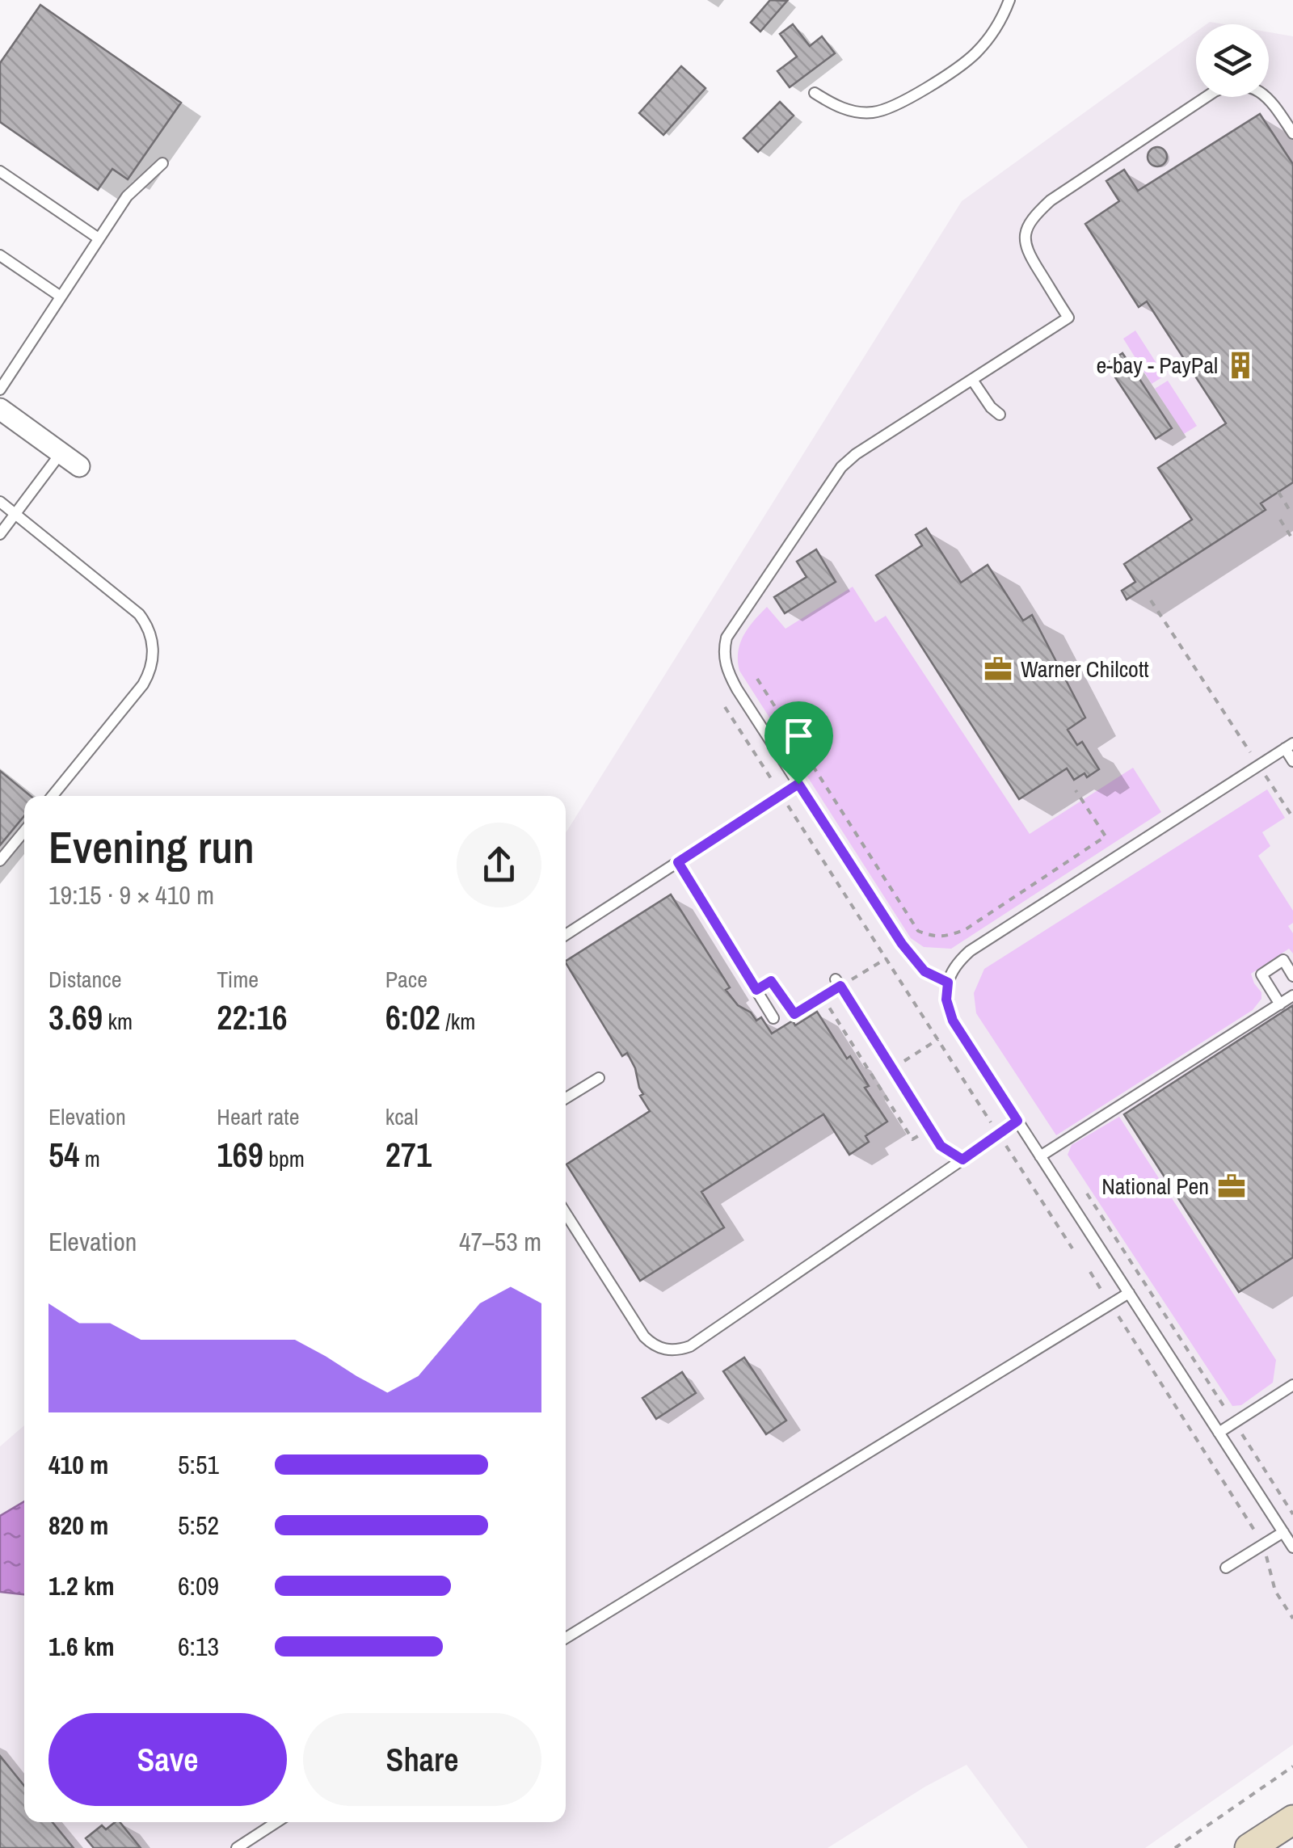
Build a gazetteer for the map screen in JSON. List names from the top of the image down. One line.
{"places":{"building":["e-bay - PayPal"],"office":["Warner Chilcott","National Pen"]},"page":{"heading":["Evening run","19:15 · 9 × 410 m"],"stats":[["Distance","3.69 km"],["Time","22:16"],["Pace","6:02 /km"],["Elevation","54 m"],["Heart rate","169 bpm"],["kcal","271"]],"chart":["Elevation","47–53 m"],"list":[{"name":"410 m","note":"5:51"},{"name":"820 m","note":"5:52"},{"name":"1.2 km","note":"6:09"},{"name":"1.6 km","note":"6:13"}],"buttons":["Save","Share"]}}
